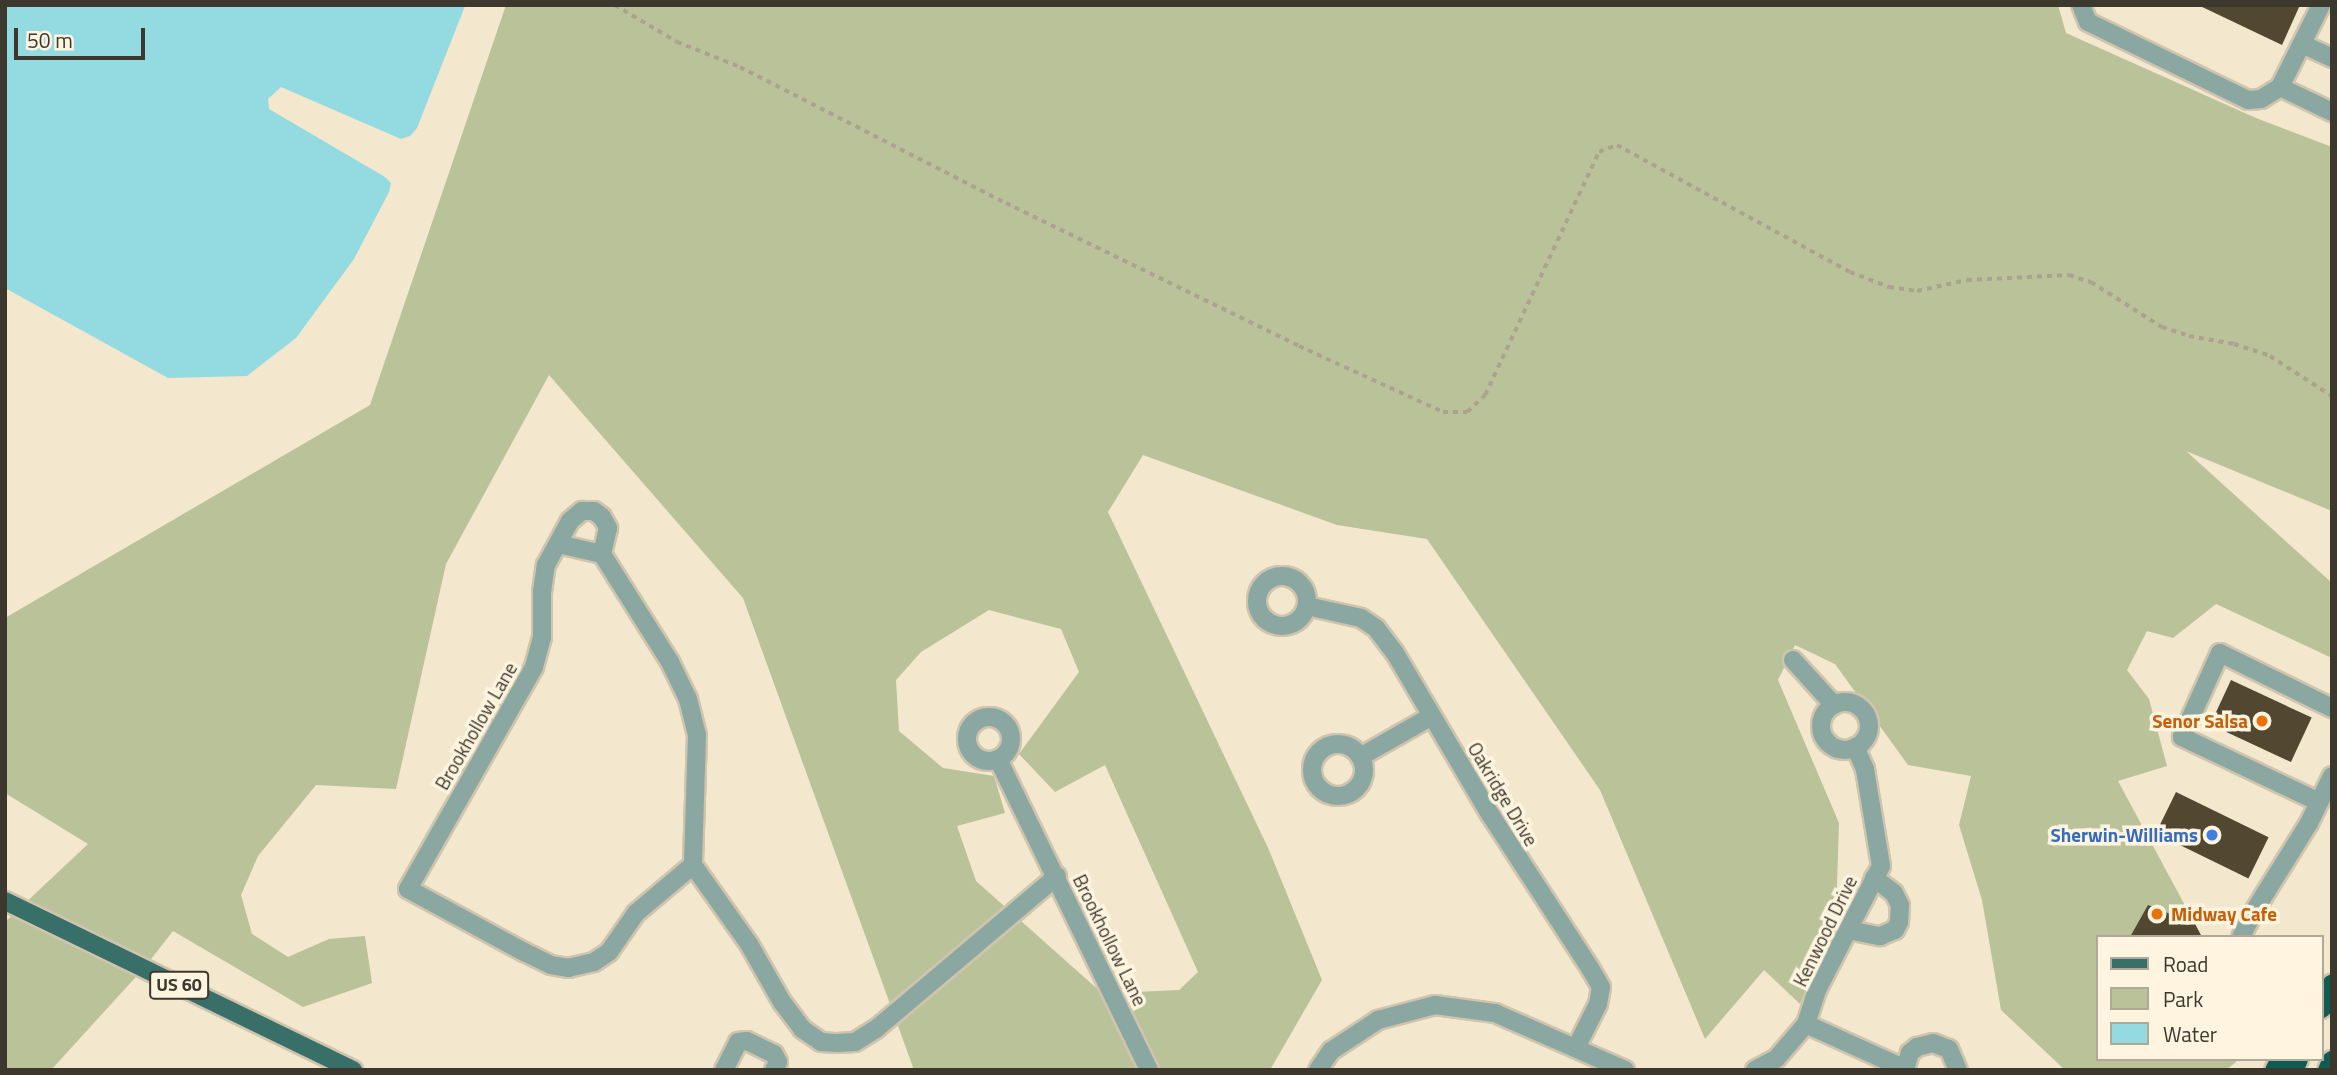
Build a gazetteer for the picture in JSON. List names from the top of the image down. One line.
{"streets":{"main road":["US 60"],"street":["Brookhollow Lane","Oakridge Drive","Kenwood Drive"]},"places":["Senor Salsa","Sherwin-Williams","Midway Cafe"],"legend":["Road","Park","Water"],"scale_bar":"50 m"}
